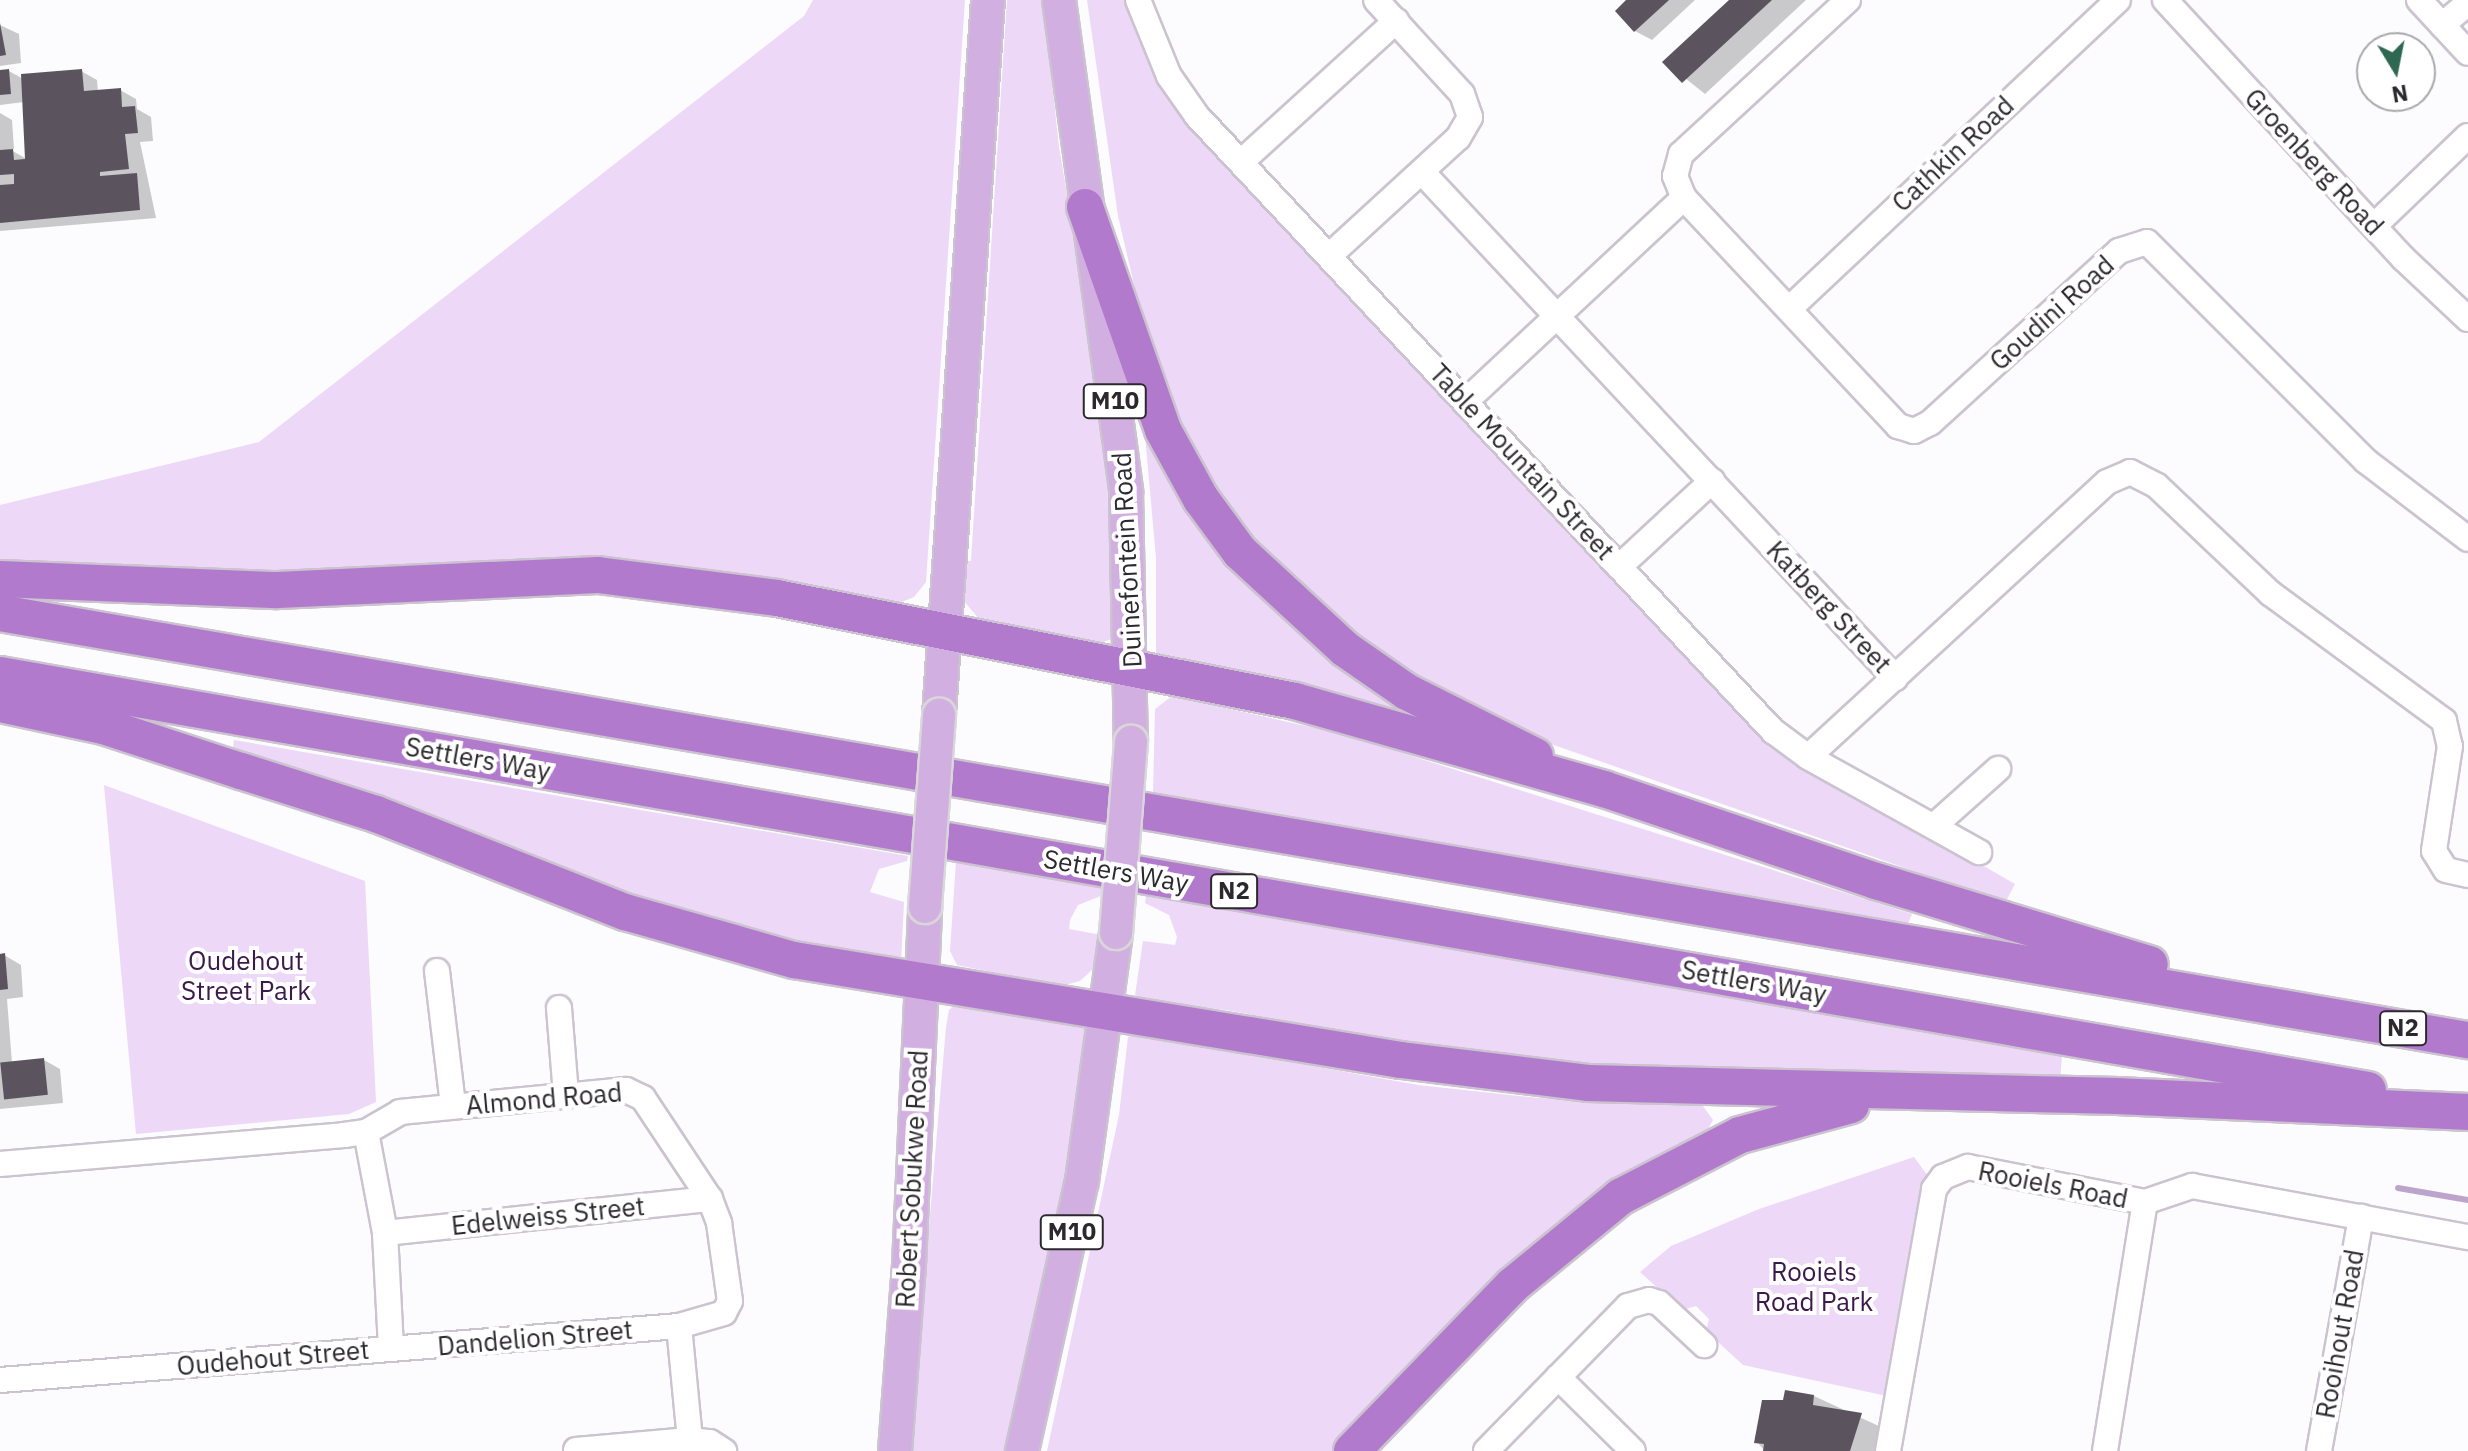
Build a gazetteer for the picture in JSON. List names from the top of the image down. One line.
{"streets":{"highway":["Settlers Way","N2"],"main road":["M10","Duinefontein Road","Robert Sobukwe Road"],"street":["Cathkin Road","Groenberg Road","Goudini Road","Table Mountain Street","Katberg Street","Almond Road","Rooiels Road","Edelweiss Street","Rooihout Road","Dandelion Street","Oudehout Street"]},"crossings":[["Cathkin Road","Goudini Road"],["M10","Duinefontein Road"],["Almond Road","Edelweiss Street"],["Almond Road","Dandelion Street"],["Almond Road","Oudehout Street"],["Rooiels Road","Rooihout Road"],["Edelweiss Street","Oudehout Street"],["Dandelion Street","Oudehout Street"]],"parks":["Oudehout Street Park","Rooiels Road Park"],"north":"bottom"}
